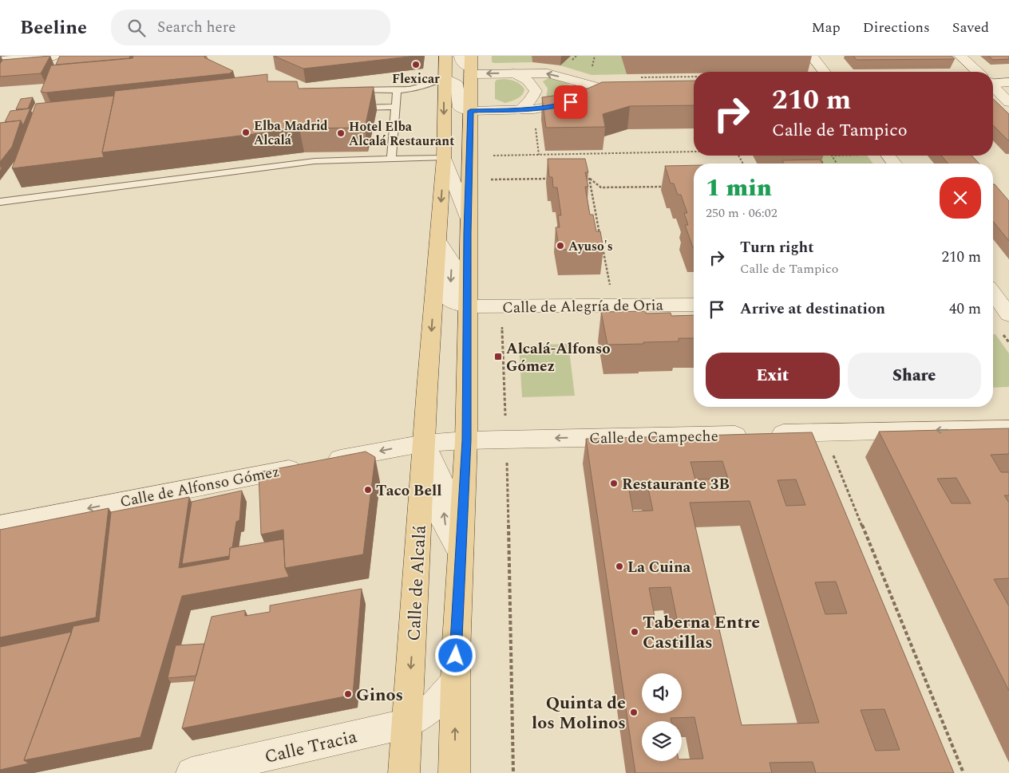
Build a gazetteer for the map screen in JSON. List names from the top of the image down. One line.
{"streets":{"main road":["Calle de Alcalá"],"street":["Calle de Alegría de Oria","Calle de Campeche","Calle de Alfonso Gómez","Calle Tracia"]},"crossings":[["Calle de Alegría de Oria","Calle de Alcalá"],["Calle de Campeche","Calle de Alcalá"],["Calle de Alfonso Gómez","Calle de Alcalá"],["Calle de Alcalá","Calle Tracia"]],"one_way":["Calle de Campeche","Calle de Alfonso Gómez"],"places":{"other":["Flexicar","Elba Madrid Alcalá","Hotel Elba Alcalá Restaurant","Ayuso's","Restaurante 3B","Taco Bell","La Cuina","Taberna Entre Castillas","Ginos","Quinta de los Molinos"],"transit":["Alcalá-Alfonso Gómez"]},"page":{"header":"Beeline","search":"Search here","nav":["Map","Directions","Saved"],"turn":["210 m","Calle de Tampico"],"heading":["1 min","250 m · 06:02"],"list":[{"name":"Turn right","note":"Calle de Tampico","value":"210 m"},{"name":"Arrive at destination","value":"40 m"}],"buttons":["Exit","Share"]}}
